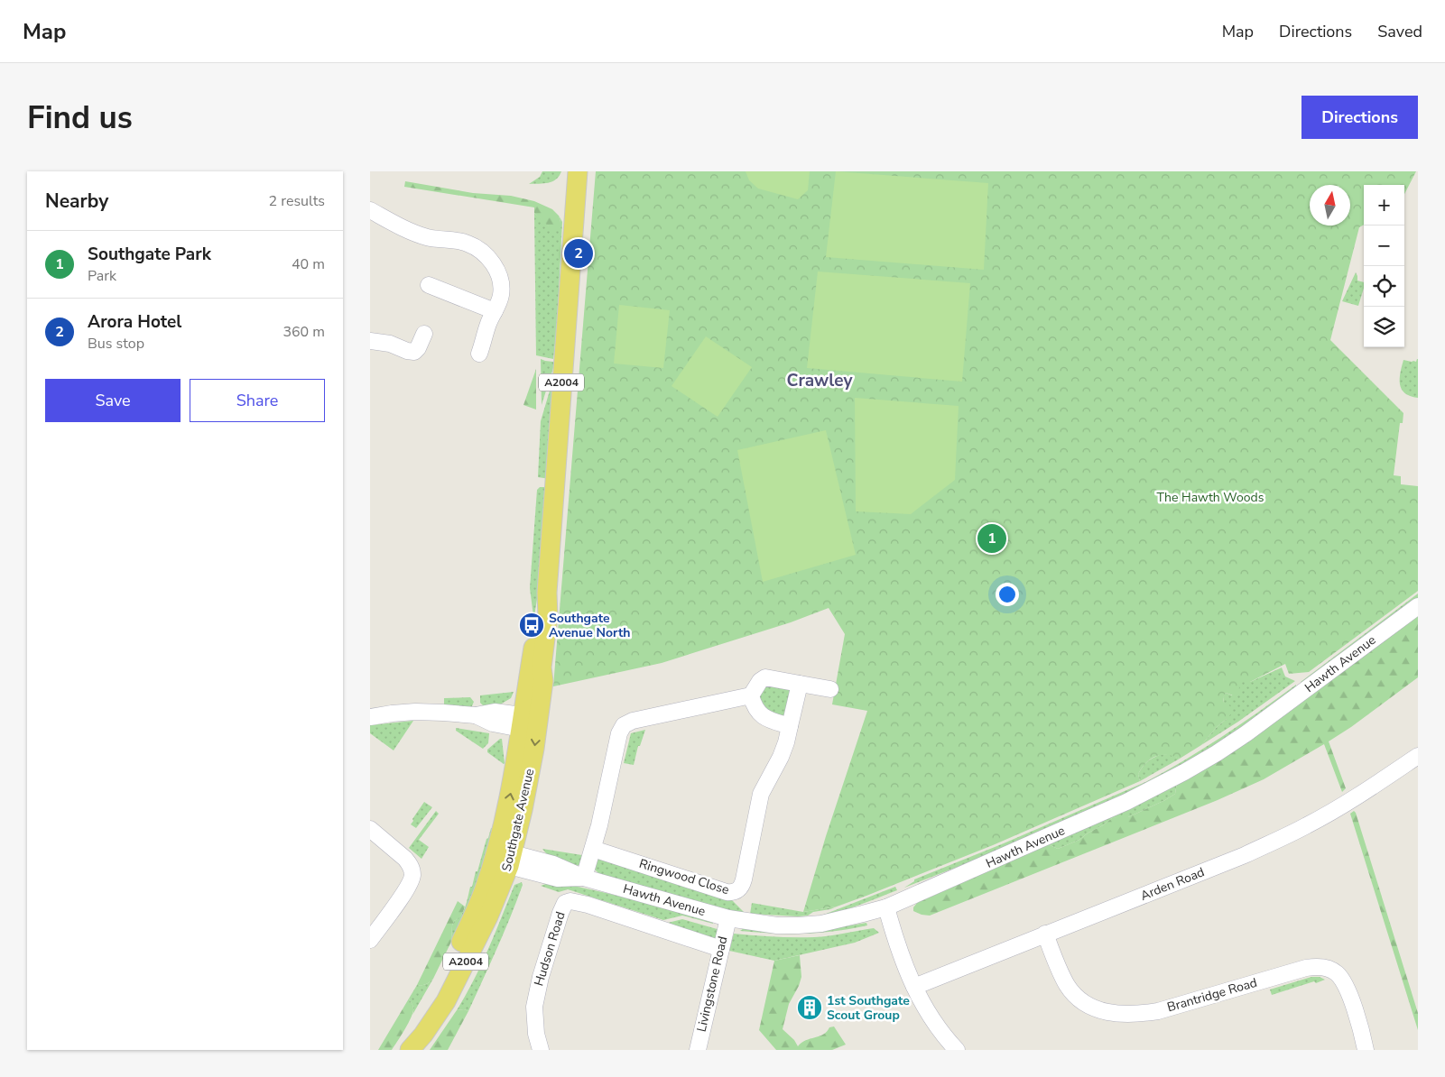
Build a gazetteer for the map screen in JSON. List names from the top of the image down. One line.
{"streets":{"main road":["A2004","Southgate Avenue"],"street":["Hawth Avenue","Ringwood Close","Arden Road","Hudson Road","Livingstone Road","Brantridge Road"]},"crossings":[["Hawth Avenue","Southgate Avenue"],["Hawth Avenue","Livingstone Road"],["Arden Road","Brantridge Road"],["Hudson Road","Livingstone Road"]],"districts":["Crawley"],"parks":["The Hawth Woods"],"places":{"bus stop":["Southgate Avenue North"],"building":["1st Southgate Scout Group"]},"north":"top","page":{"header":"Map","nav":["Map","Directions","Saved"],"buttons":["Directions",["Save","Share"]],"title":"Find us","heading":["Nearby","2 results"],"map_buttons":["+","−"],"list":[{"mark":"1","name":"Southgate Park","note":"Park","value":"40 m"},{"mark":"2","name":"Arora Hotel","note":"Bus stop","value":"360 m"}],"pins":["2","1"]}}
